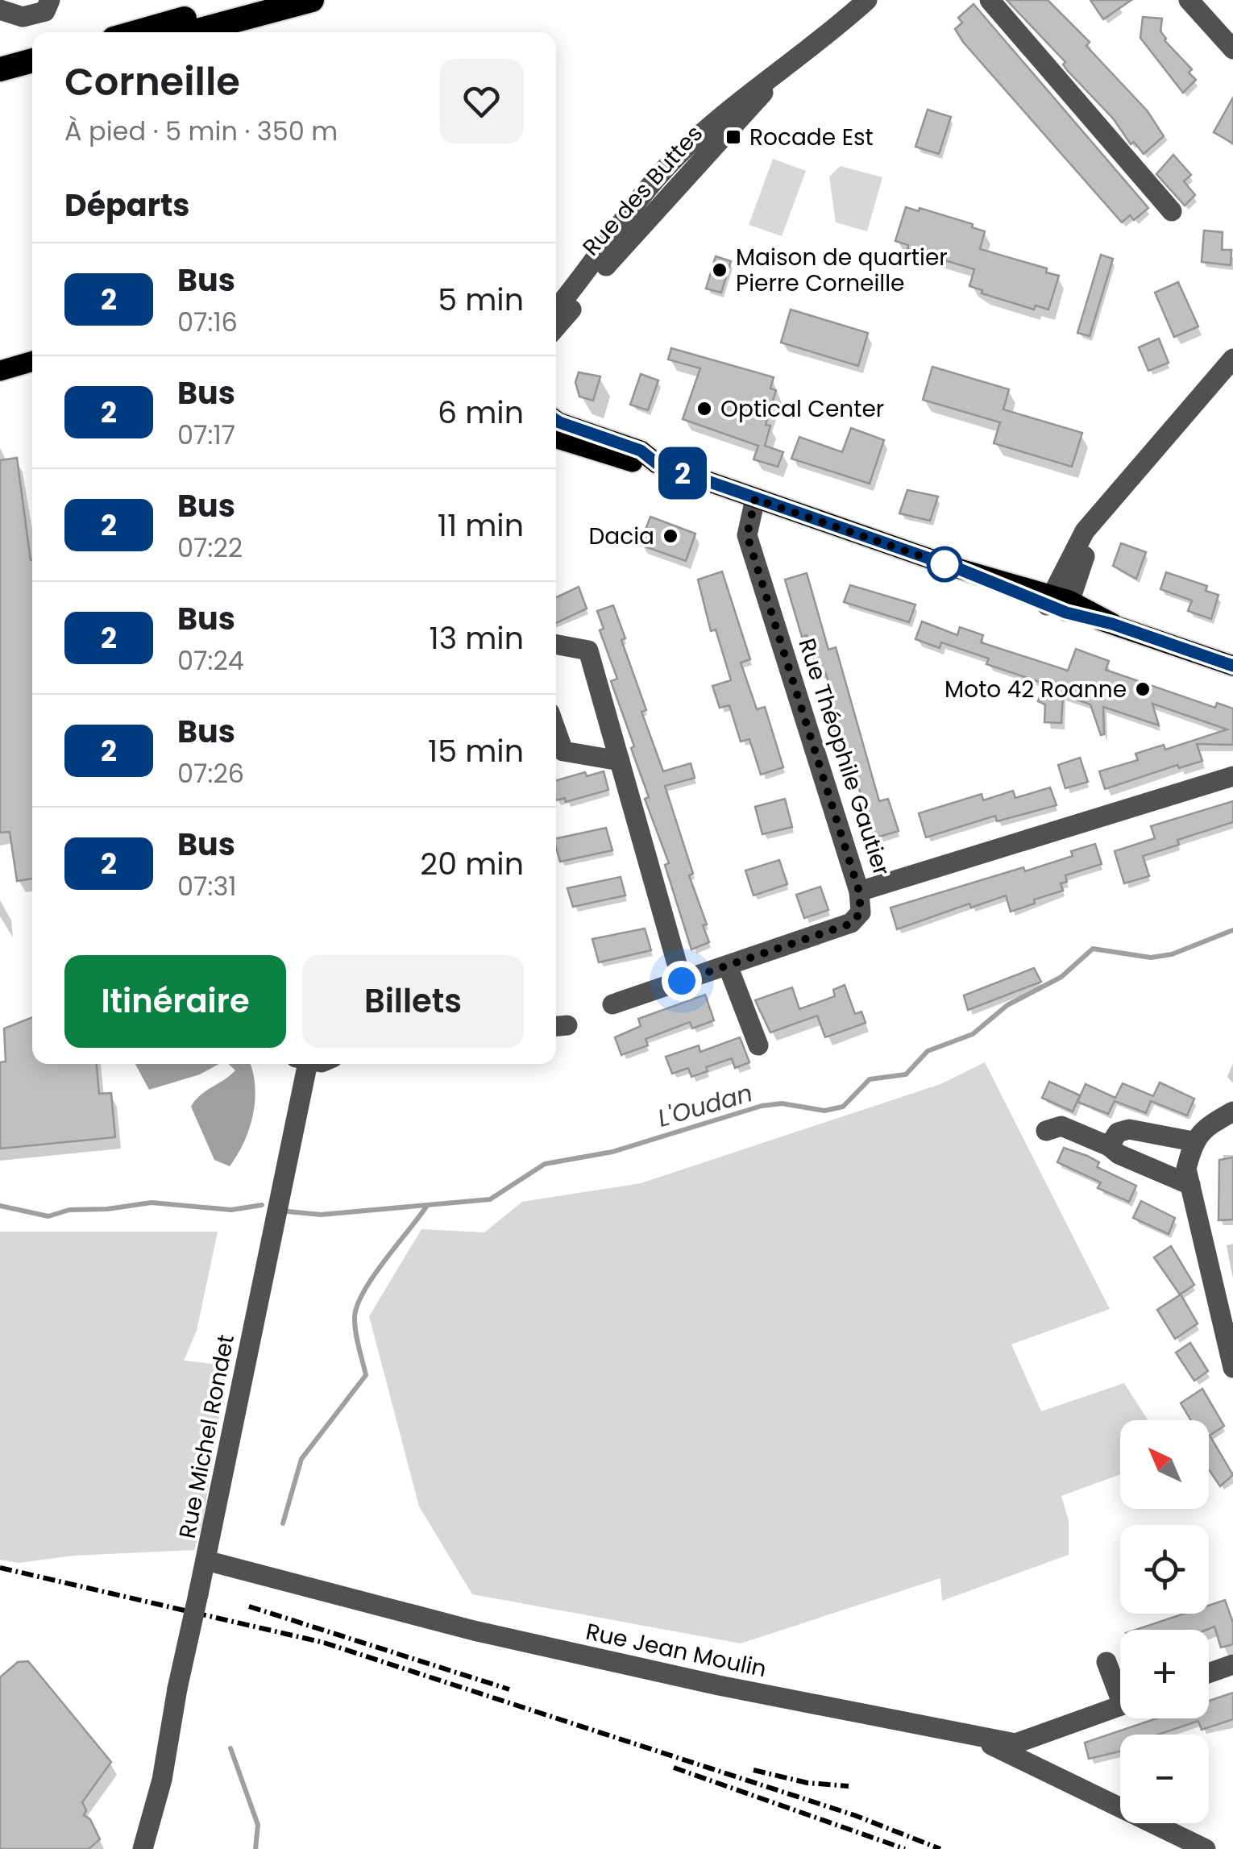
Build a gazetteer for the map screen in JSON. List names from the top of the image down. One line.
{"streets":{"street":["Rue des Buttes","Rue Théophile Gautier","Rue Michel Rondet","Rue Jean Moulin"]},"crossings":[["Rue Michel Rondet","Rue Jean Moulin"]],"water":["L'Oudan"],"places":{"transit":["Rocade Est"],"other":["Maison de quartier Pierre Corneille","Optical Center","Dacia","Moto 42 Roanne"]},"lines":["bus line 2"],"north":"top left","page":{"on_map":"2","heading":[["Corneille","À pied · 5 min · 350 m"],"Départs"],"list":[{"mark":"2","name":"Bus","note":"07:16","value":"5 min"},{"mark":"2","name":"Bus","note":"07:17","value":"6 min"},{"mark":"2","name":"Bus","note":"07:22","value":"11 min"},{"mark":"2","name":"Bus","note":"07:24","value":"13 min"},{"mark":"2","name":"Bus","note":"07:26","value":"15 min"},{"mark":"2","name":"Bus","note":"07:31","value":"20 min"}],"buttons":["Itinéraire","Billets"],"map_buttons":["+","−"]}}
